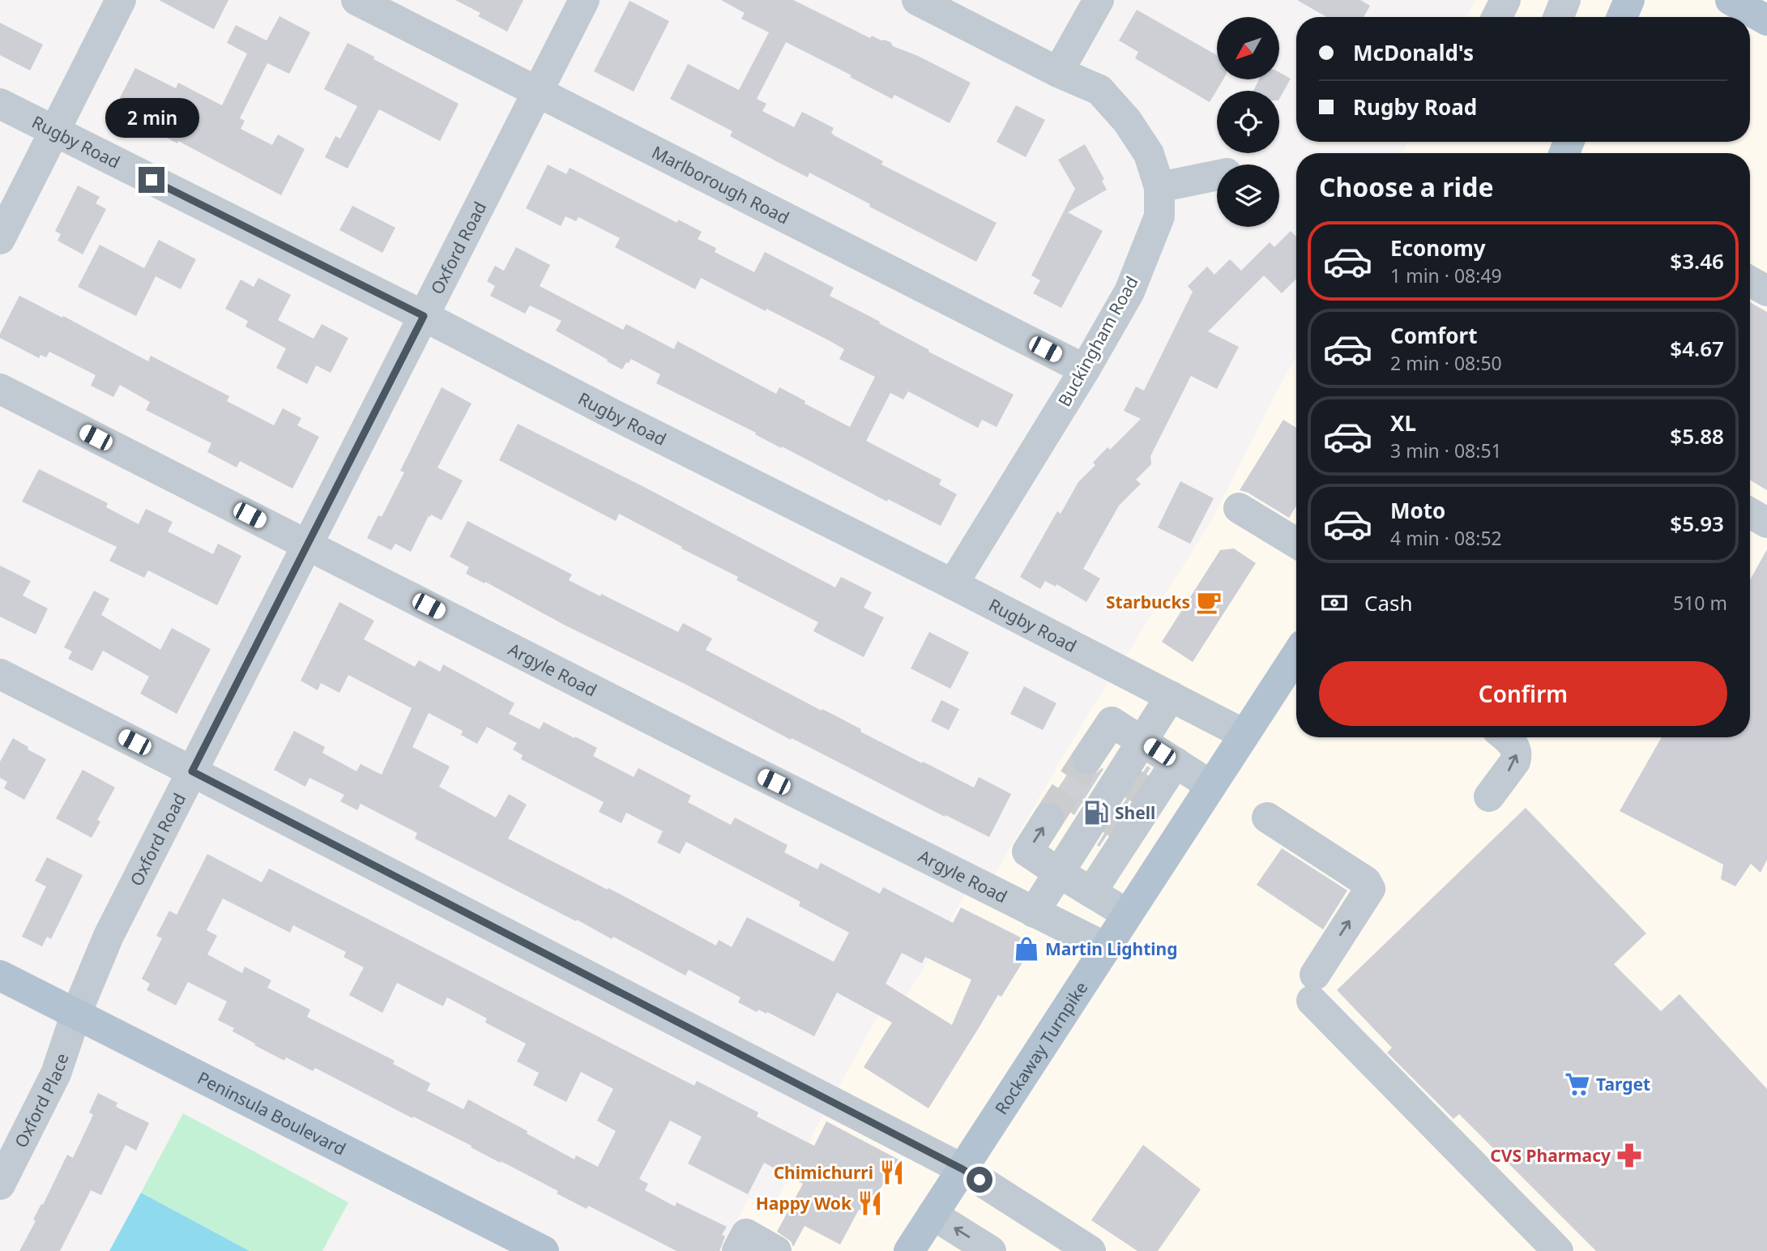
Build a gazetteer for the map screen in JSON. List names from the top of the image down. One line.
{"streets":{"main road":["Rockaway Turnpike","Peninsula Boulevard"],"street":["Rugby Road","Marlborough Road","Oxford Road","Buckingham Road","Argyle Road","Oxford Place"]},"crossings":[["Rugby Road","Oxford Road"],["Rugby Road","Buckingham Road"],["Rugby Road","Rockaway Turnpike"],["Marlborough Road","Oxford Road"],["Marlborough Road","Buckingham Road"],["Oxford Road","Argyle Road"],["Oxford Road","Oxford Place"],["Oxford Road","Peninsula Boulevard"],["Argyle Road","Rockaway Turnpike"],["Oxford Place","Peninsula Boulevard"]],"places":{"cafe":["Starbucks"],"fuel station":["Shell"],"shop":["Martin Lighting"],"supermarket":["Target"],"pharmacy":["CVS Pharmacy"],"restaurant":["Chimichurri","Happy Wok"]},"north":"bottom left","page":{"banner":["McDonald's","Rugby Road"],"bubble":"2 min","heading":"Choose a ride","list":[{"name":"Economy","note":"1 min · 08:49","value":"$3.46"},{"name":"Comfort","note":"2 min · 08:50","value":"$4.67"},{"name":"XL","note":"3 min · 08:51","value":"$5.88"},{"name":"Moto","note":"4 min · 08:52","value":"$5.93"}],"pay":["Cash","510 m"],"buttons":"Confirm"}}
